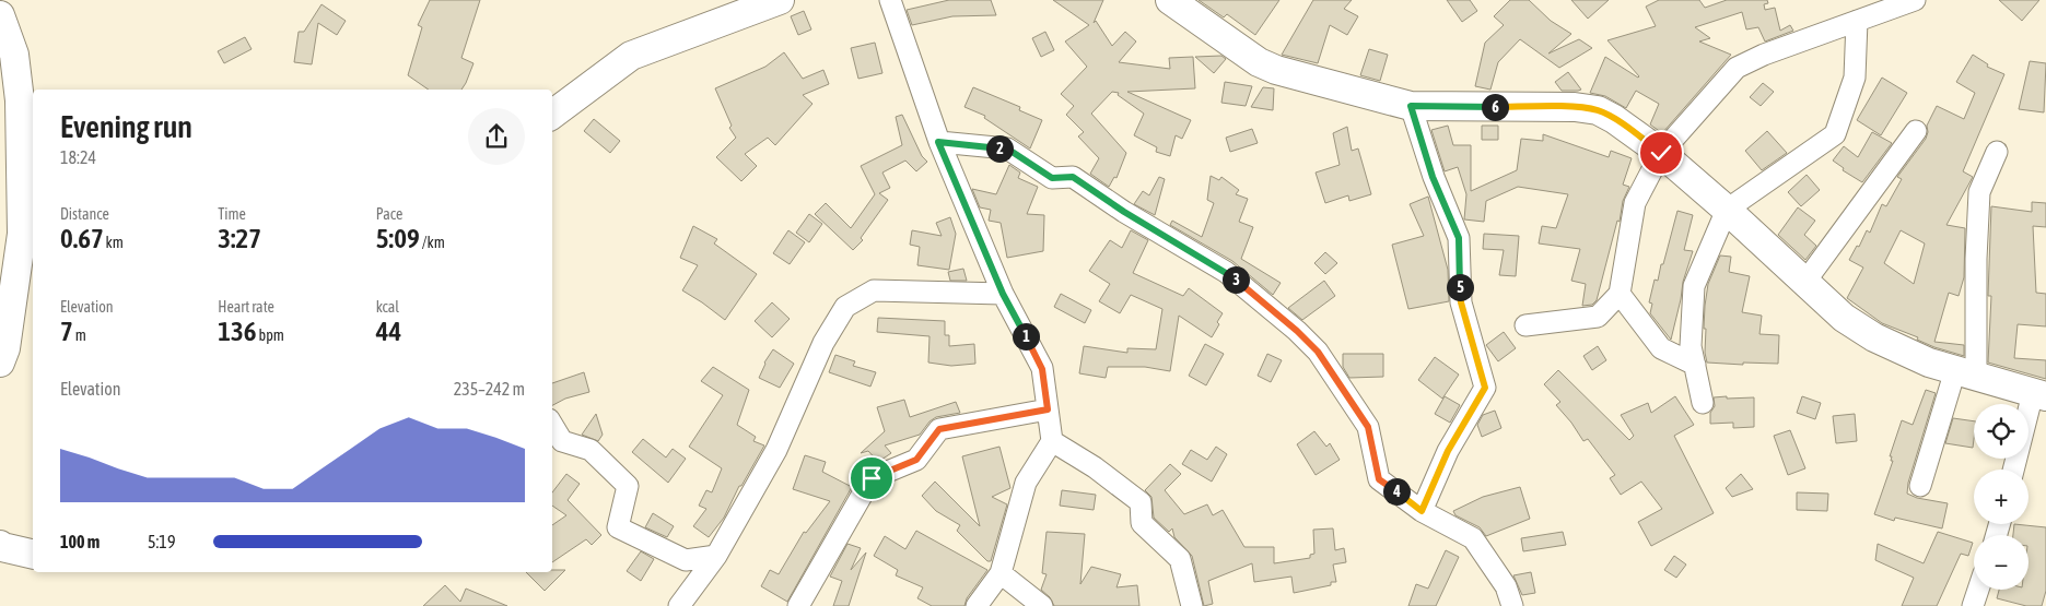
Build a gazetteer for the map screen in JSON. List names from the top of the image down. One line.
{"page":{"heading":["Evening run","18:24"],"pins":["6","2","3","5","1","4"],"stats":[["Distance","0.67 km"],["Time","3:27"],["Pace","5:09 /km"],["Elevation","7 m"],["Heart rate","136 bpm"],["kcal","44"]],"chart":["Elevation","235–242 m"],"map_buttons":["+","−"],"list":[{"name":"100 m","note":"5:19"}]}}
